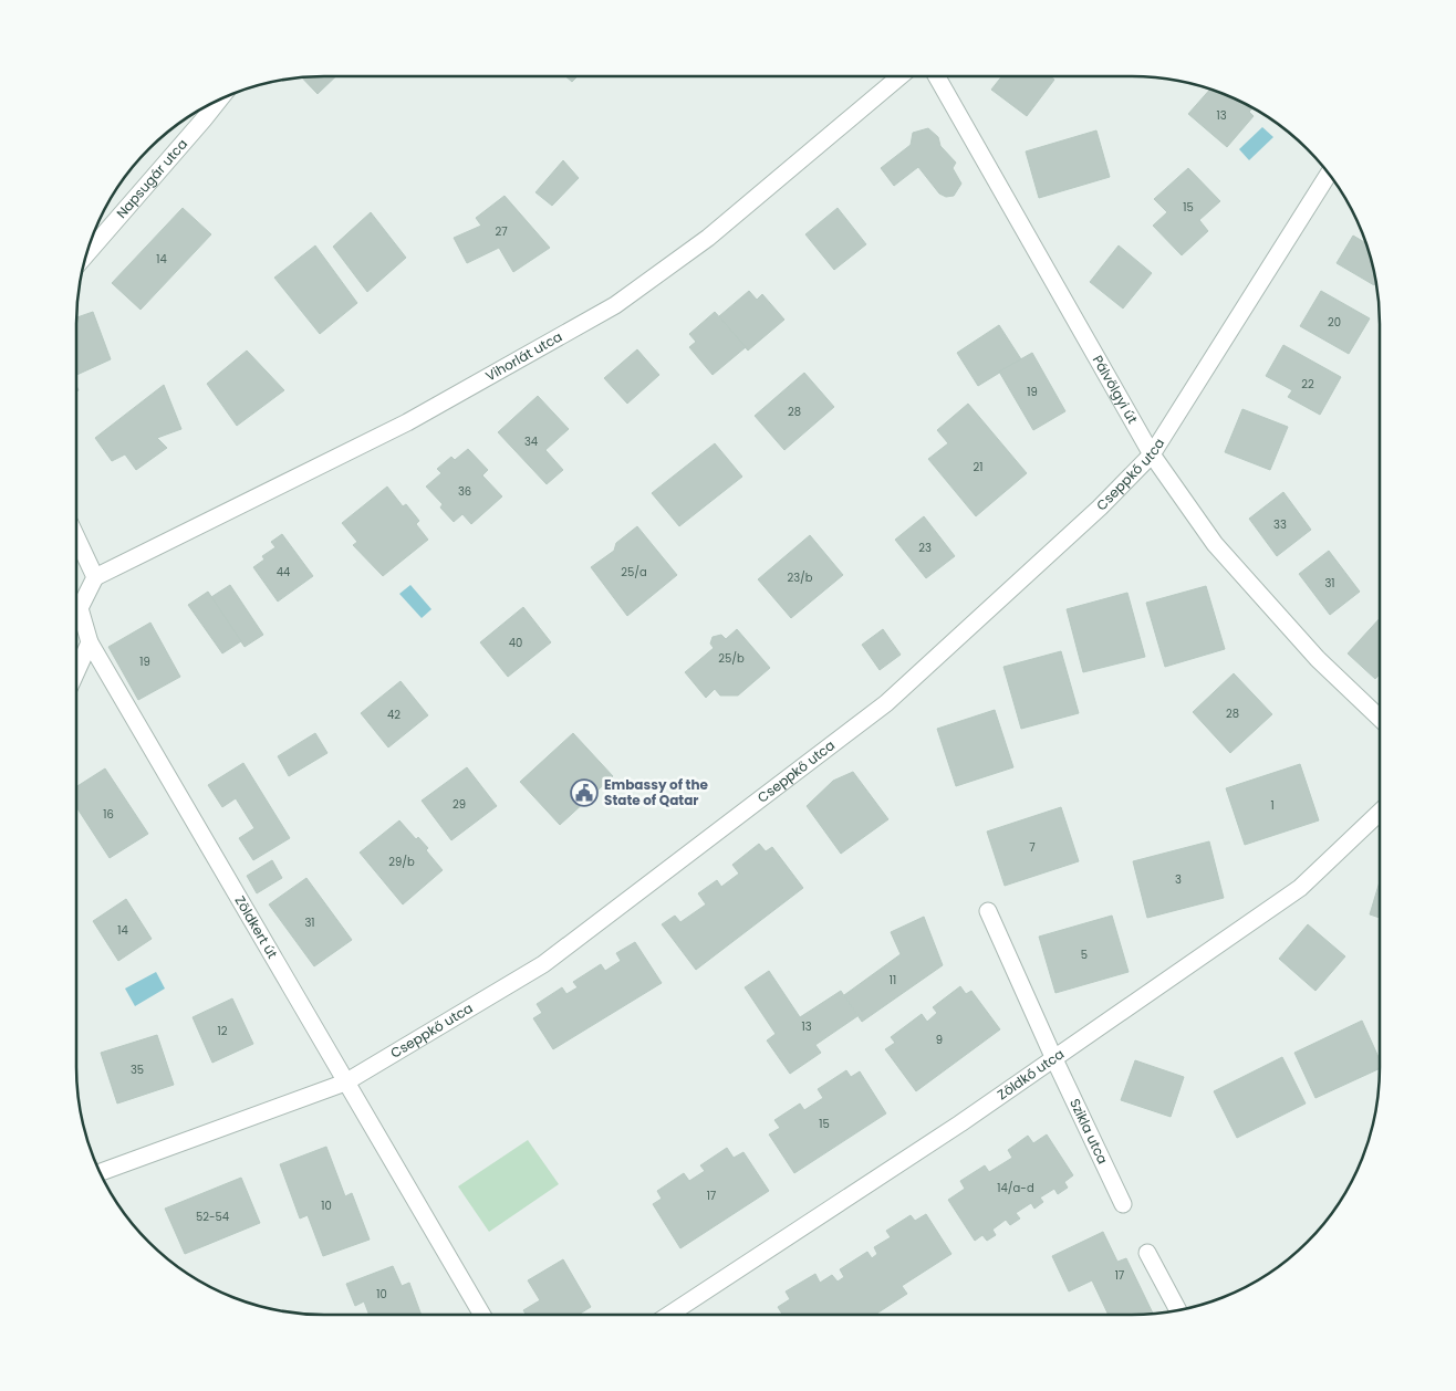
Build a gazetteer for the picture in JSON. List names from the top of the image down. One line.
{"streets":{"street":["Napsugár utca","Vihorlát utca","Pálvölgyi út","Cseppkő utca","Zöldkert út","Zöldkő utca","Szikla utca"]},"crossings":[["Vihorlát utca","Zöldkert út"],["Pálvölgyi út","Cseppkő utca"],["Cseppkő utca","Zöldkert út"],["Zöldkő utca","Szikla utca"]],"places":{"public building":["Embassy of the State of Qatar"]},"house_numbers":["13","15","27","14","20","22","19","28","34","21","36","33","23","44","25/a","23/b","31","40","25/b","19","28","42","29","1","16","7","29/b","3","31","14","5","11","13","12","9","35","15","14/a-d","17","10","52-54","17","10"]}
